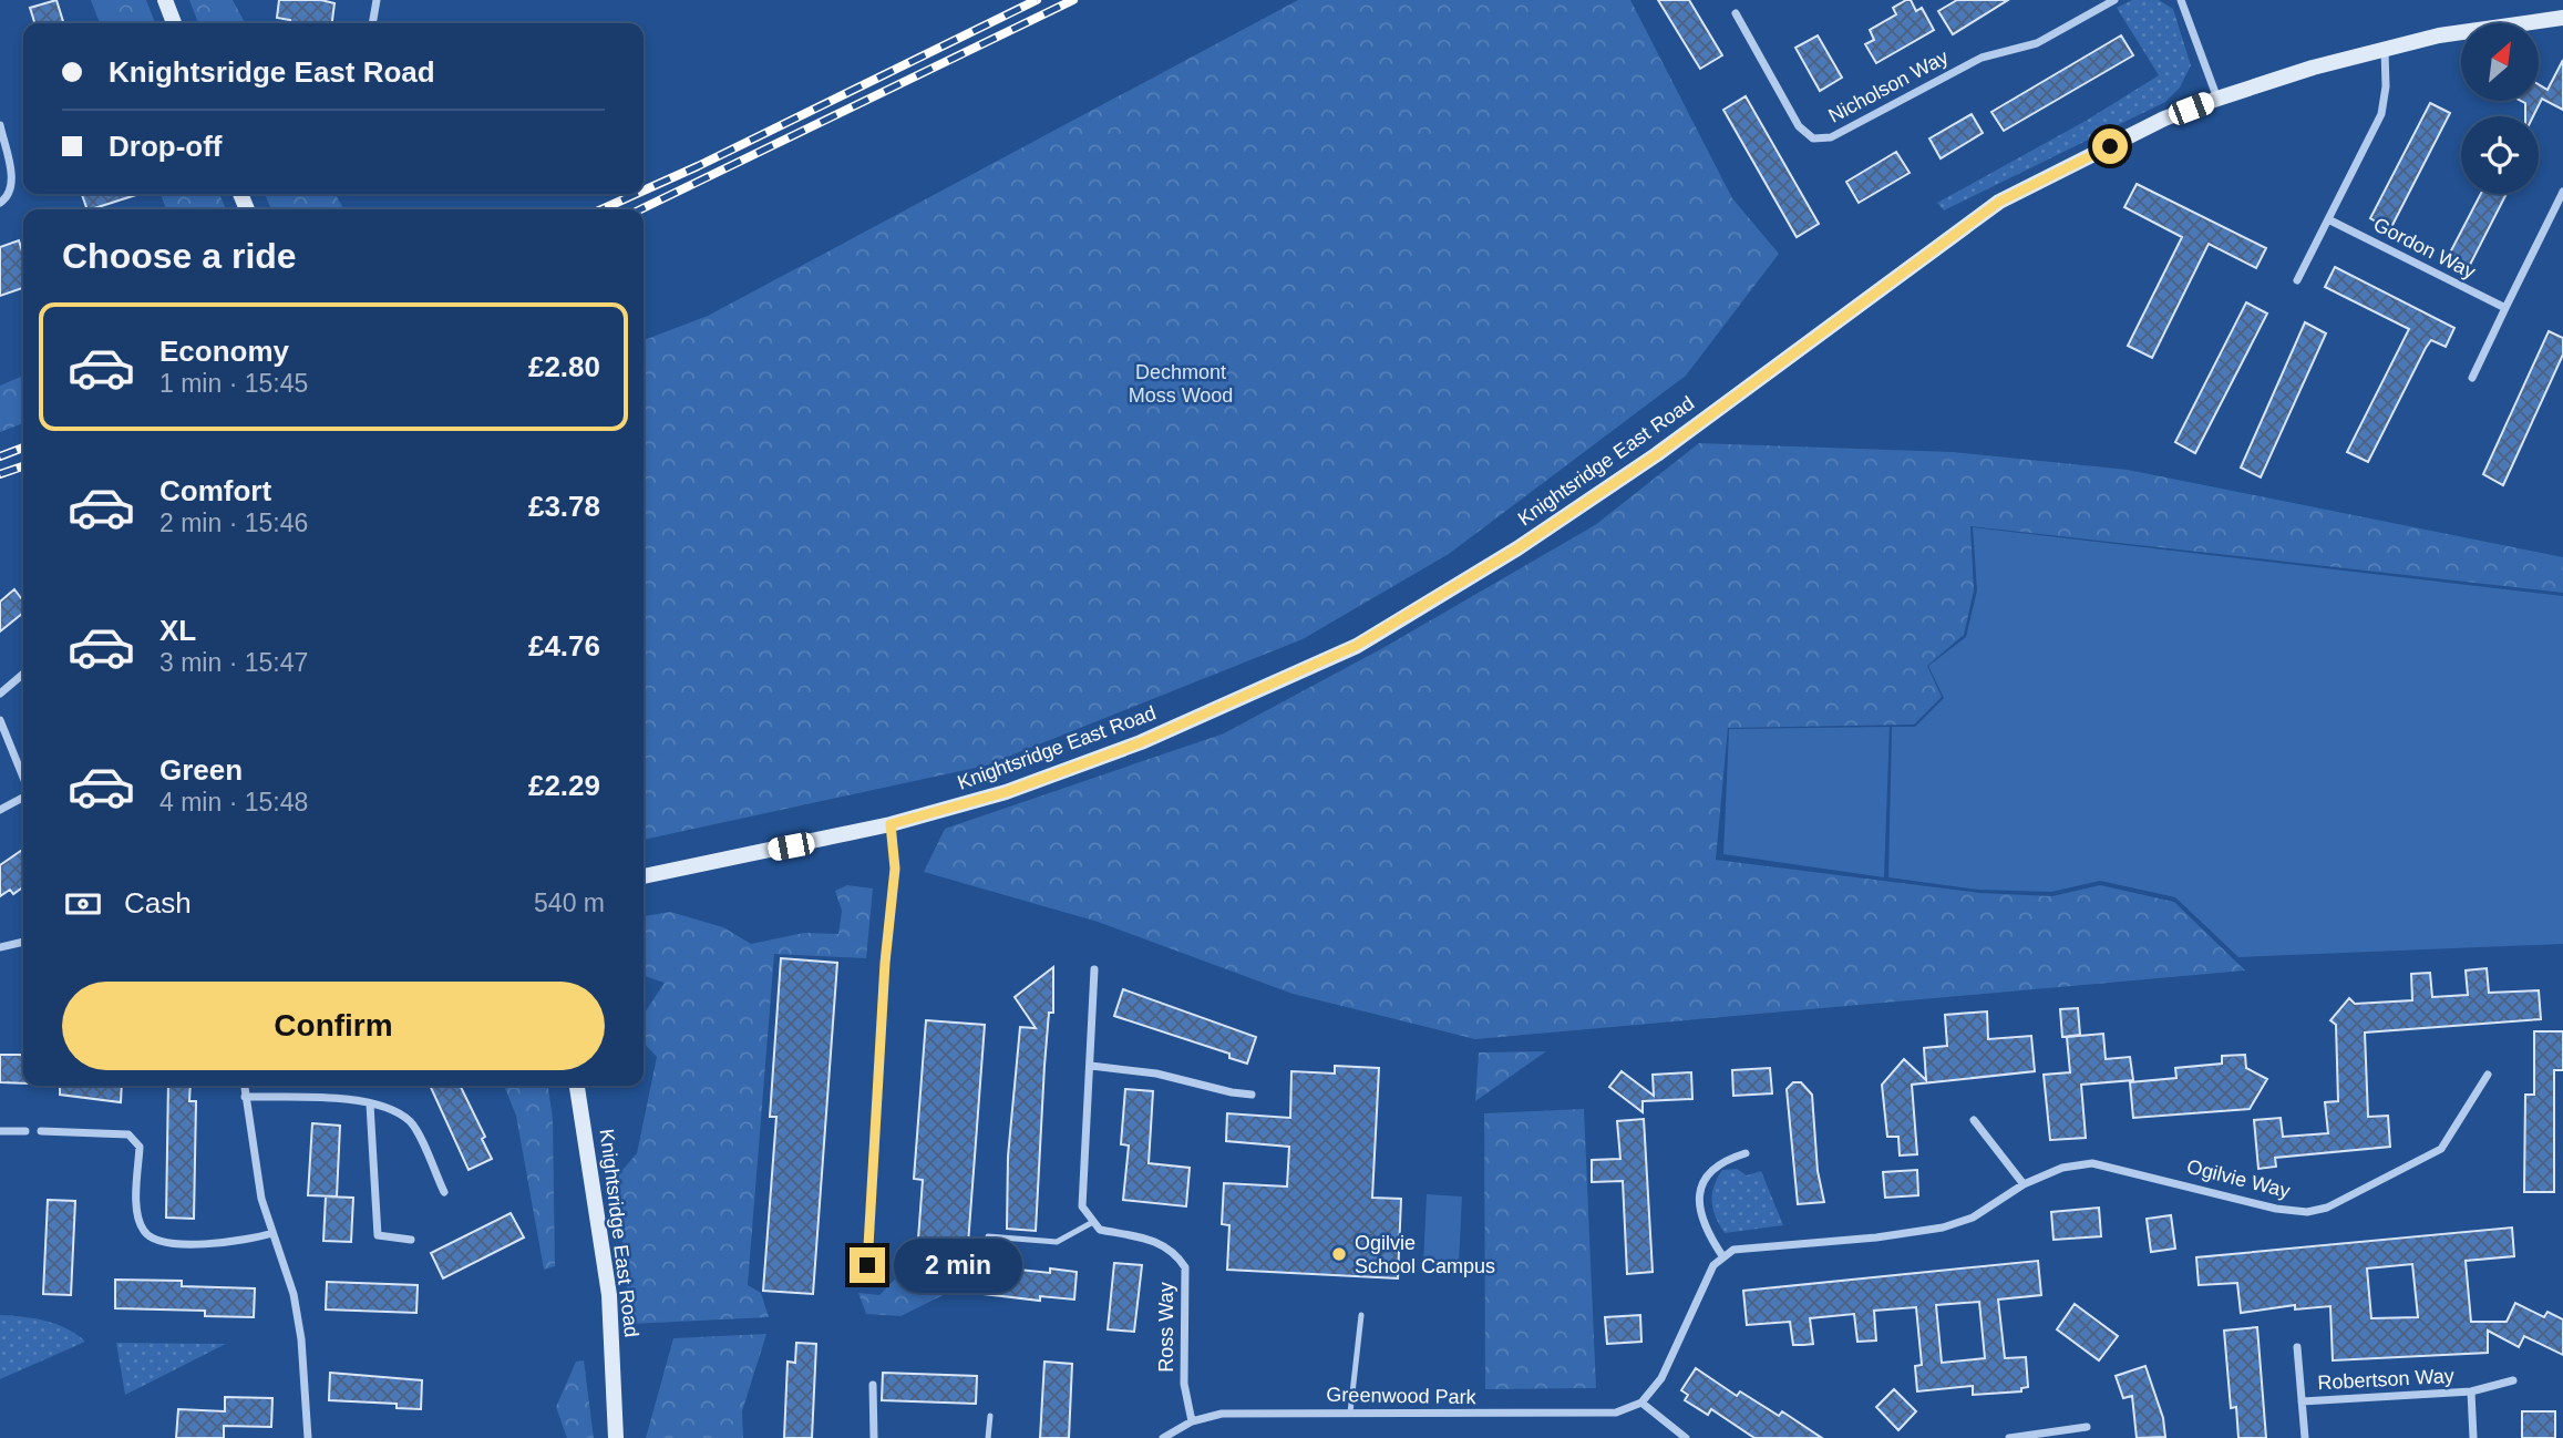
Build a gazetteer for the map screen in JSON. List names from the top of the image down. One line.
{"streets":{"street":["Nicholson Way","Gordon Way","Knightsridge East Road","Ogilvie Way","Ross Way","Robertson Way","Greenwood Park"]},"crossings":[["Ross Way","Greenwood Park"]],"parks":["Dechmont Moss Wood"],"places":["Ogilvie School Campus"],"north":"top right","page":{"banner":["Knightsridge East Road","Drop-off"],"heading":"Choose a ride","list":[{"name":"Economy","note":"1 min · 15:45","value":"£2.80"},{"name":"Comfort","note":"2 min · 15:46","value":"£3.78"},{"name":"XL","note":"3 min · 15:47","value":"£4.76"},{"name":"Green","note":"4 min · 15:48","value":"£2.29"}],"pay":["Cash","540 m"],"buttons":"Confirm","bubble":"2 min"}}
